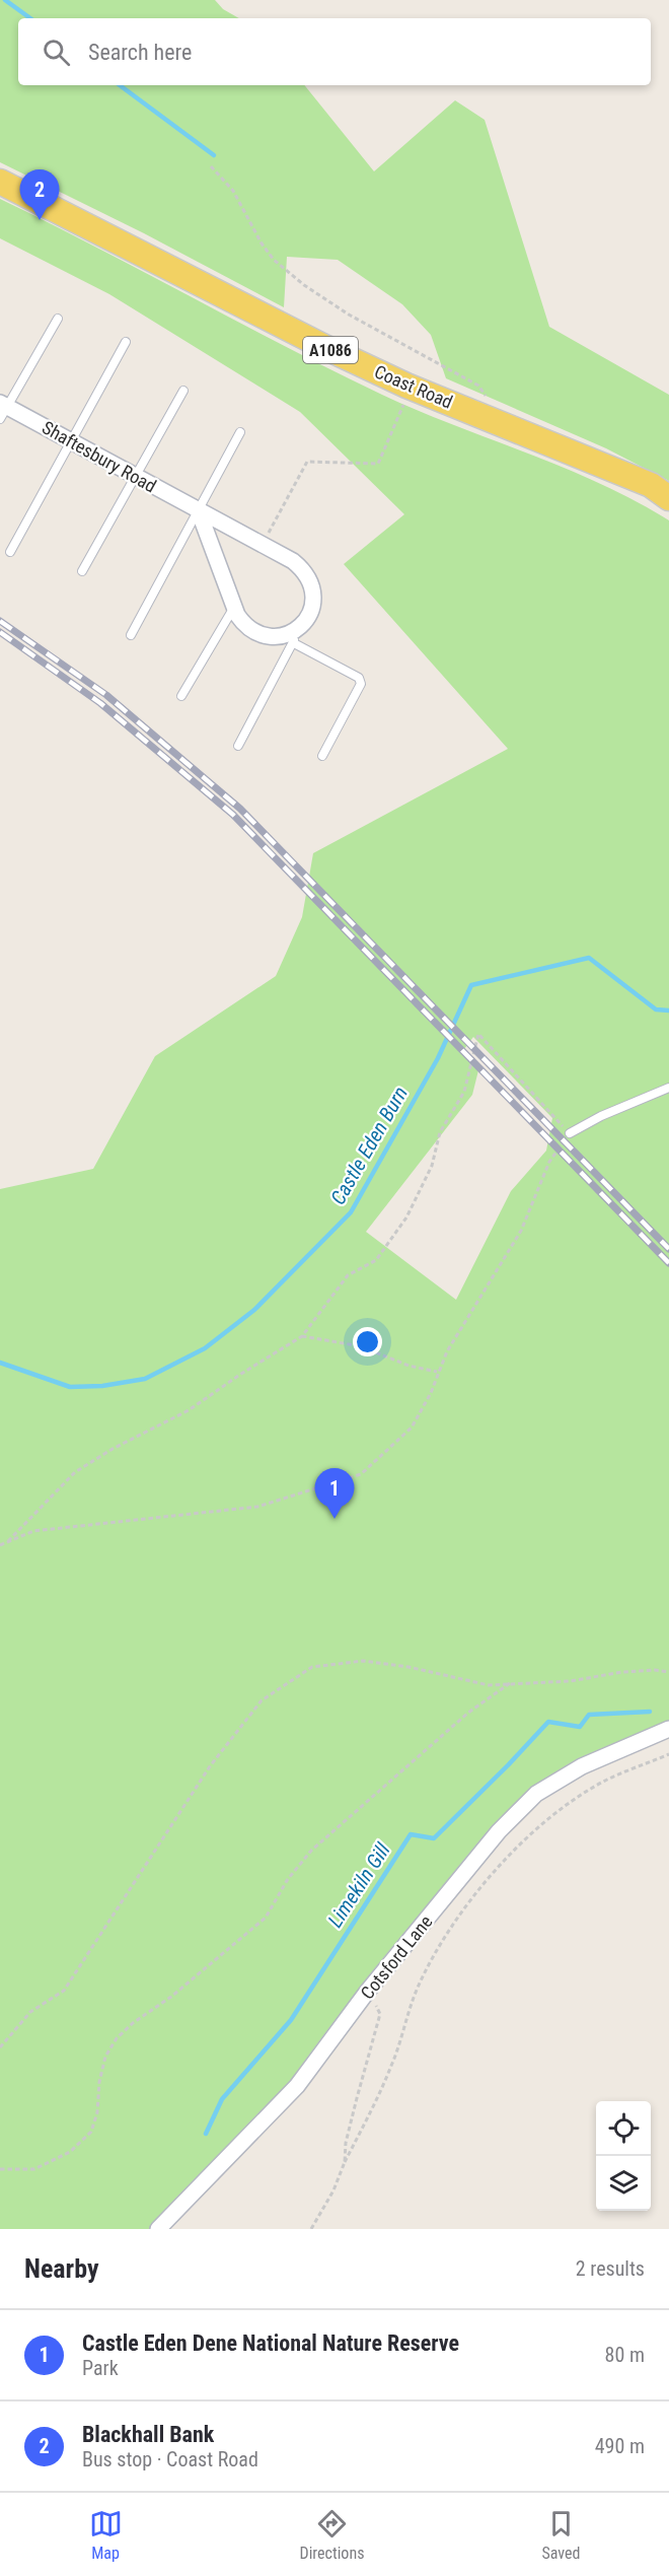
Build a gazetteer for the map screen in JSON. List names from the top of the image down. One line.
{"streets":{"main road":["A1086","Coast Road"],"street":["Shaftesbury Road","Cotsford Lane"]},"water":["Castle Eden Burn","Limekiln Gill"],"page":{"search":"Search here","pins":["2","1"],"heading":["Nearby","2 results"],"list":[{"mark":"1","name":"Castle Eden Dene National Nature Reserve","note":"Park","value":"80 m"},{"mark":"2","name":"Blackhall Bank","note":"Bus stop · Coast Road","value":"490 m"}],"nav":["Map","Directions","Saved"]}}
